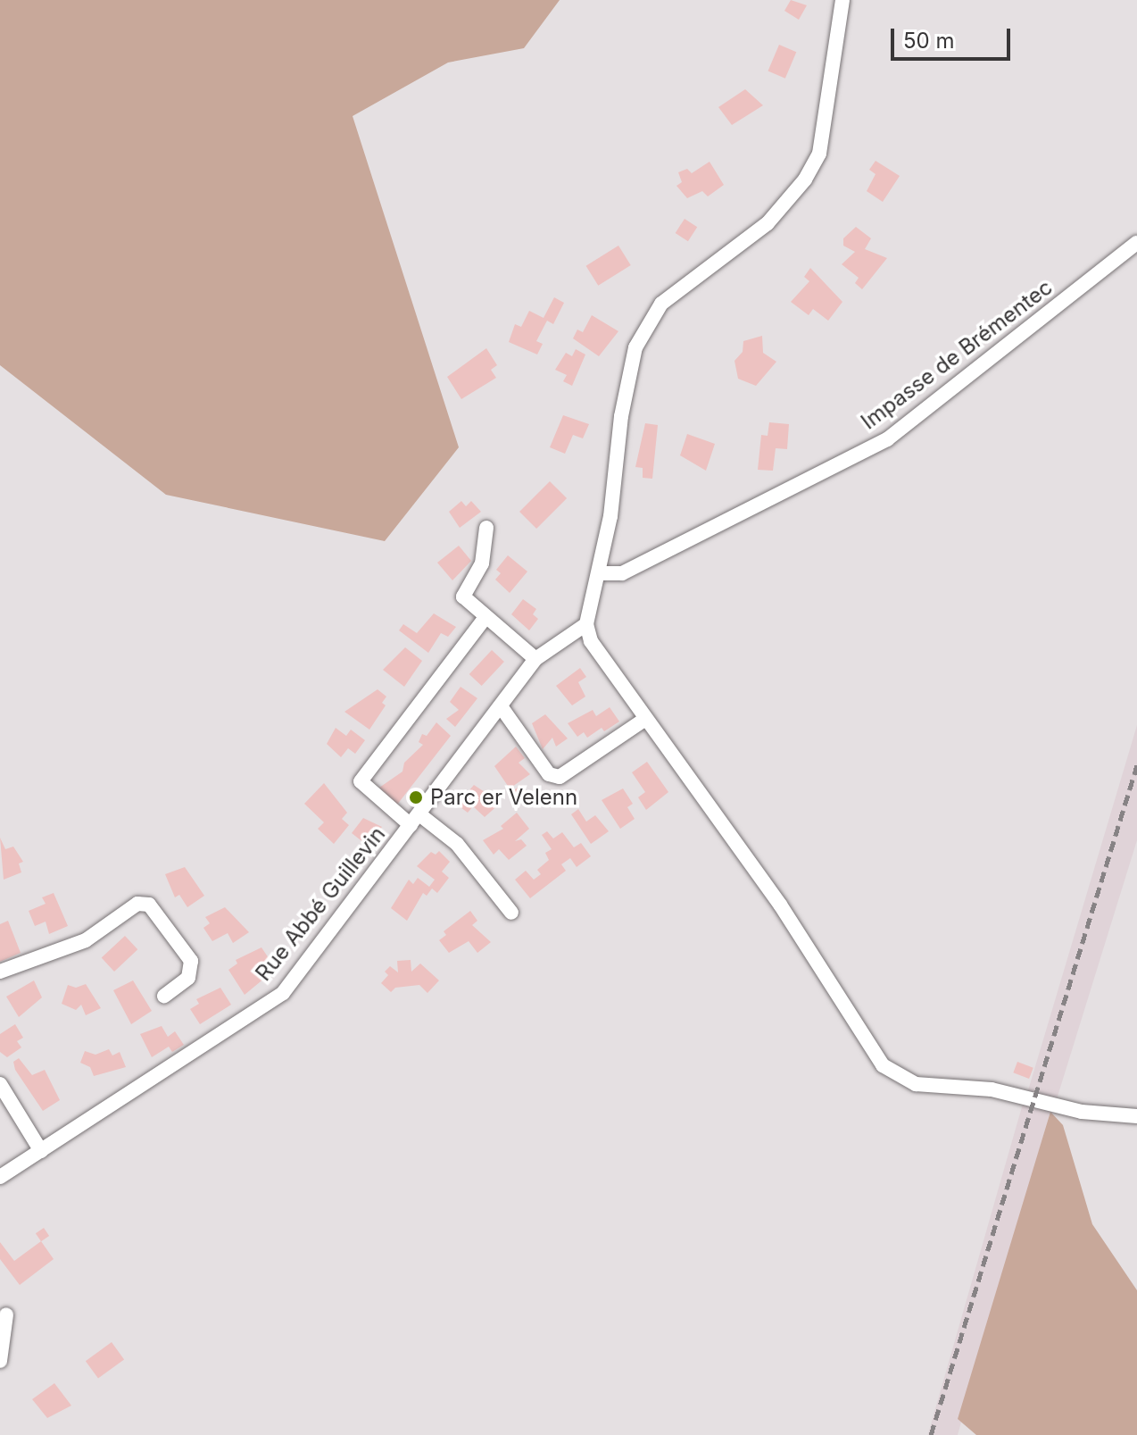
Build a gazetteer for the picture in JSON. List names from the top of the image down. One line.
{"streets":{"street":["Impasse de Brémentec","Rue Abbé Guillevin"]},"places":["Parc er Velenn"],"scale_bar":"50 m"}
